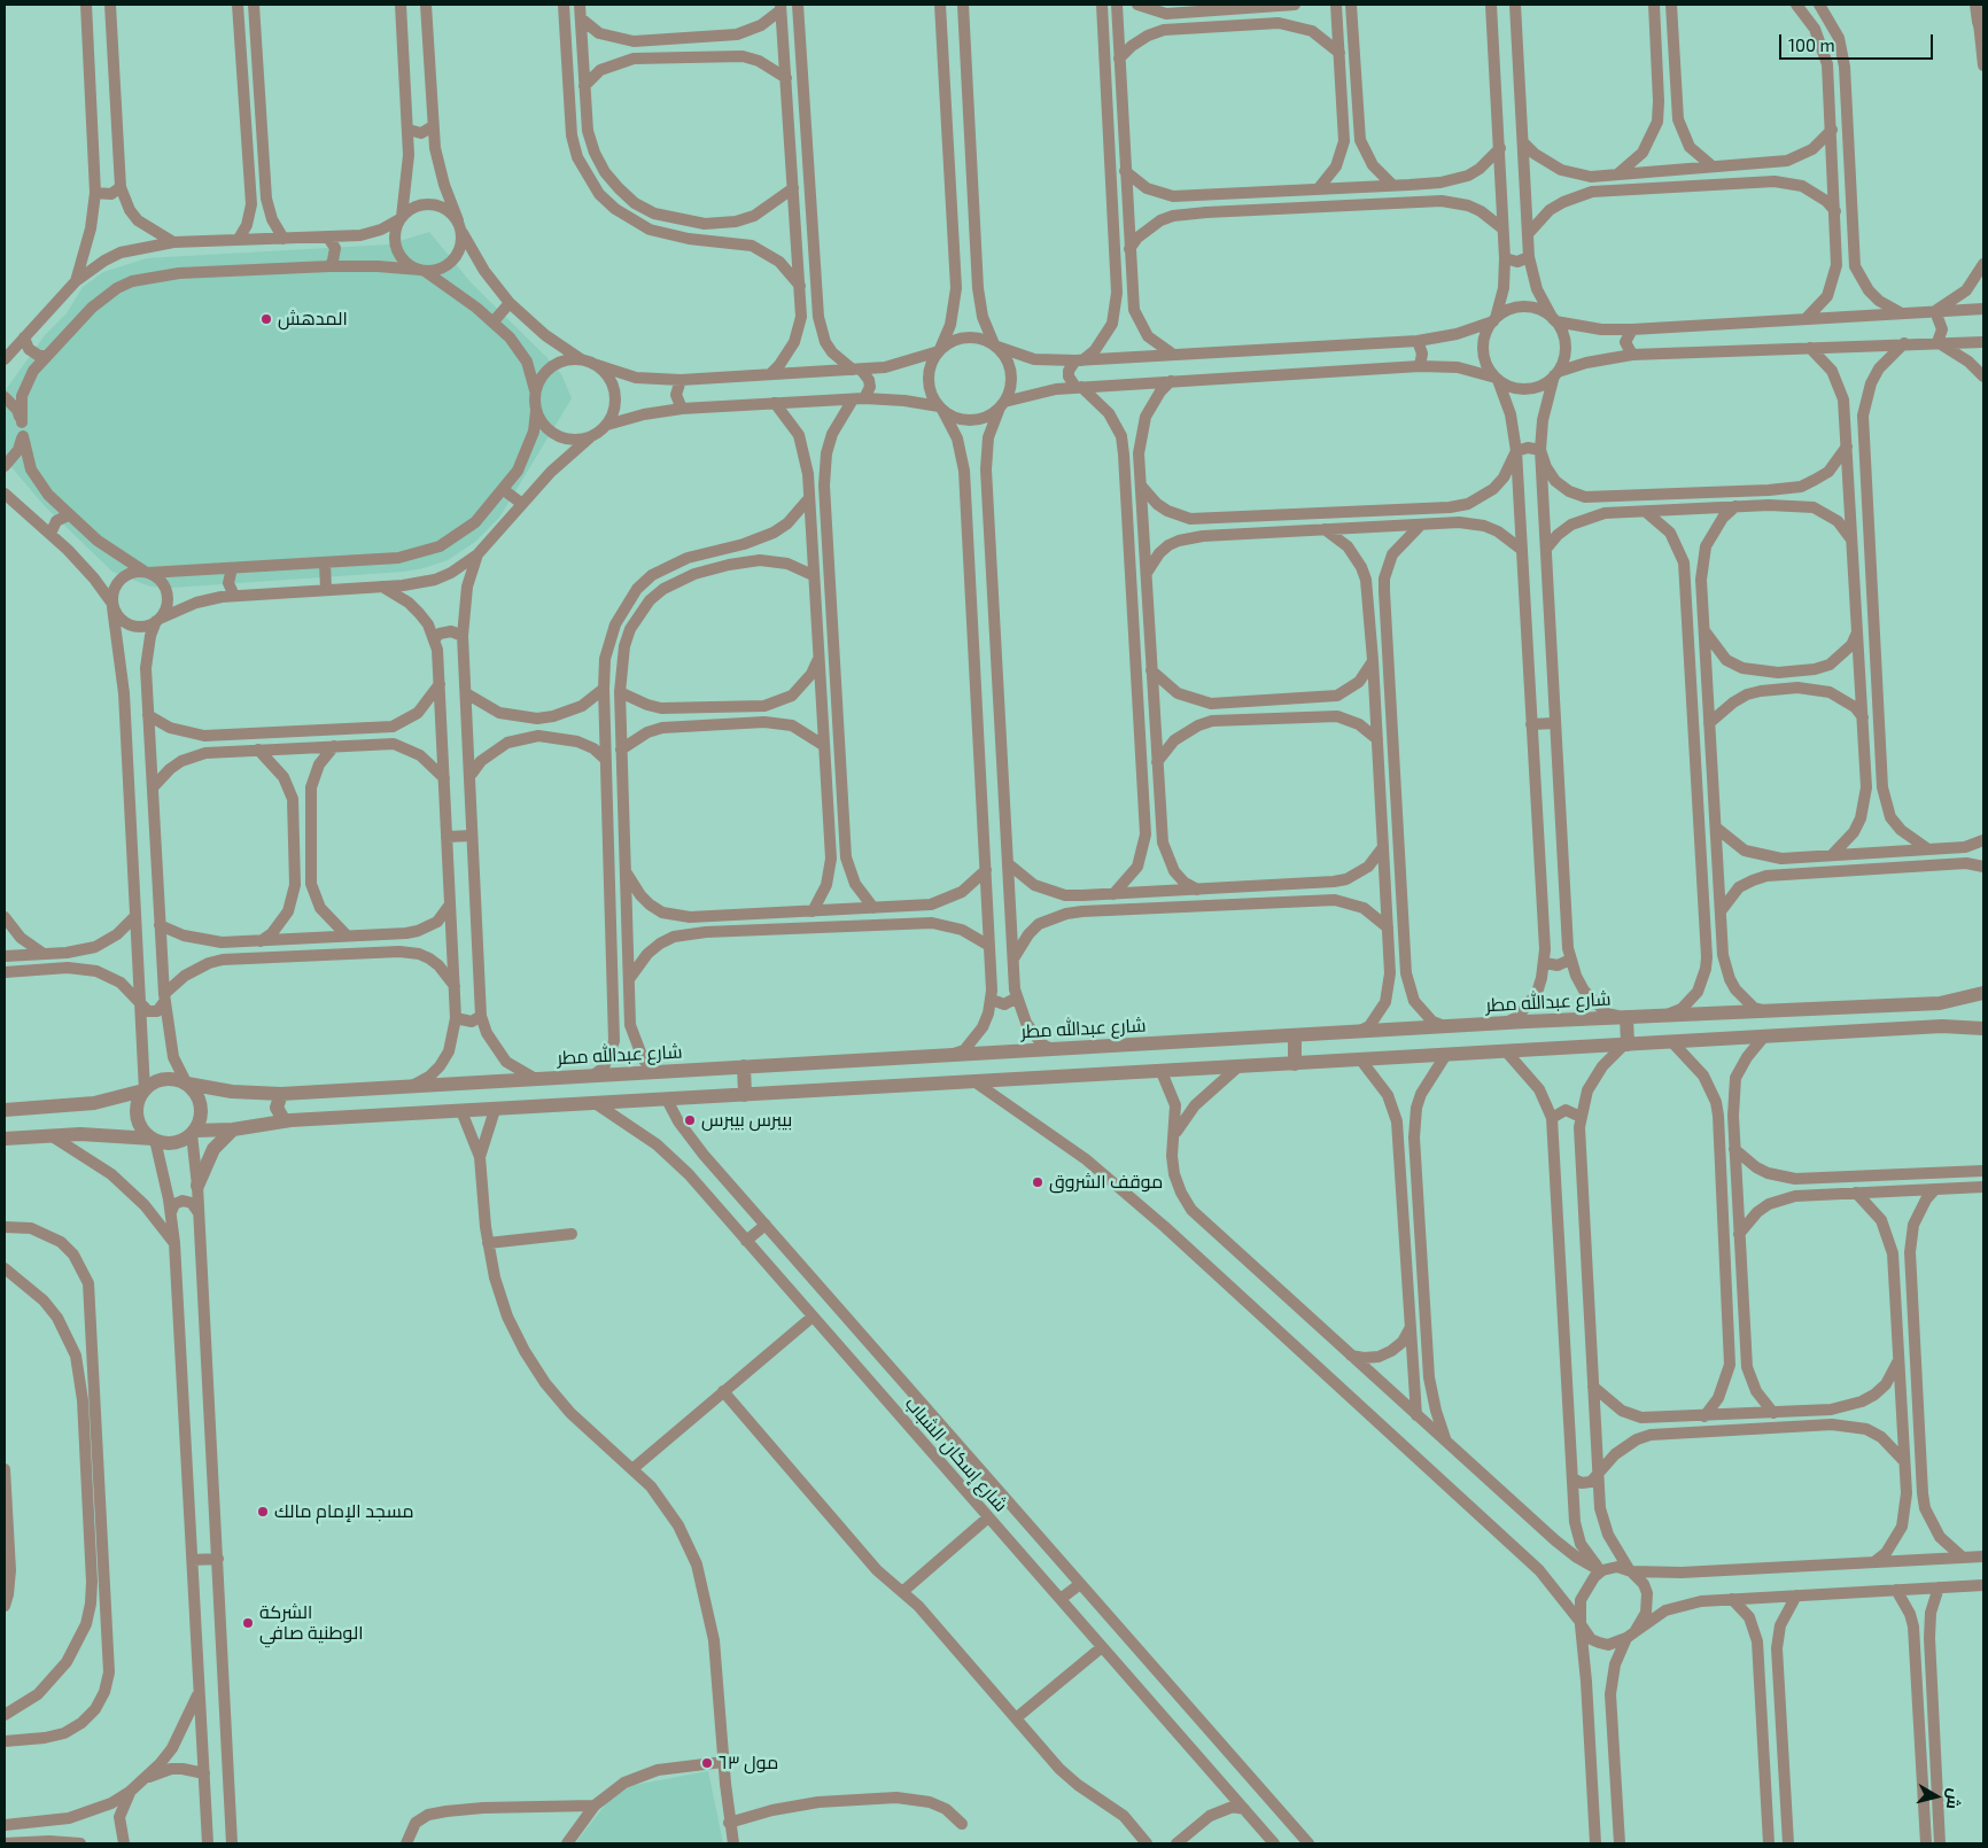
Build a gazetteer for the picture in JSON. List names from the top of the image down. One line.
{"streets":{"street":["شارع عبدالله مطر","شارع إسكان الشباب"]},"places":["المدهش","بيبرس بيبرس","موقف الشروق","مسجد الإمام مالك","الشركة الوطنية صافي","مول ٦٣"],"scale_bar":"100 m","north":"right"}
